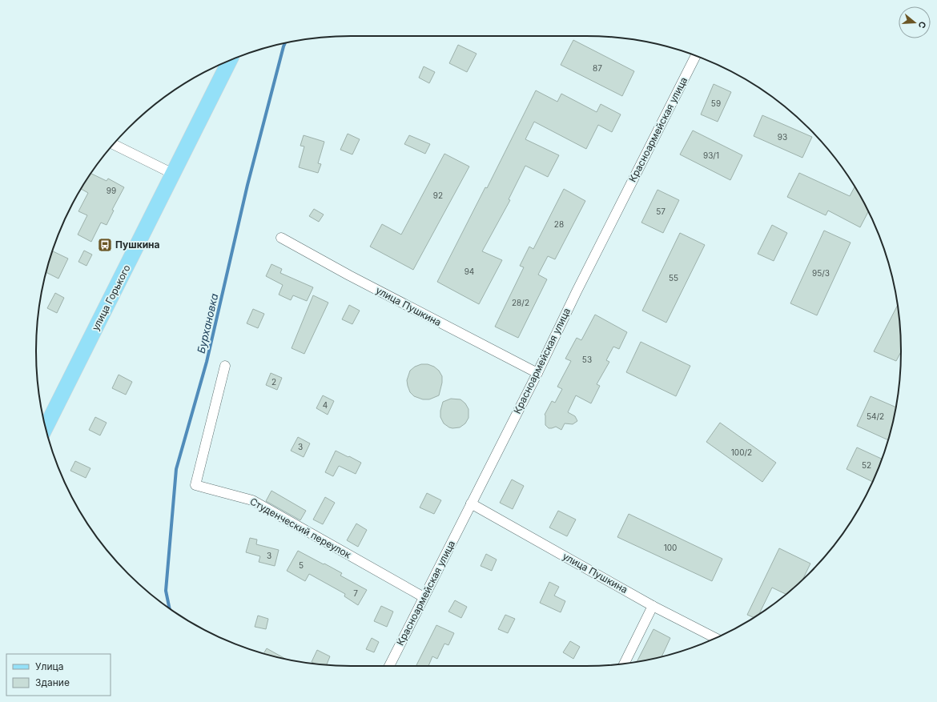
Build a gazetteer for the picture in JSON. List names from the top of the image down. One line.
{"streets":{"main road":["улица Горького"],"street":["Красноармейская улица","улица Пушкина","Студенческий переулок"]},"crossings":[["Красноармейская улица","улица Пушкина"],["Красноармейская улица","Студенческий переулок"]],"water":["Бурхановка"],"places":{"bus stop":["Пушкина"]},"house_numbers":["87","59","93","93/1","99","92","57","28","94","95/3","55","28/2","53","2","4","54/2","3","100/2","52","100","3","5","7"],"legend":["Улица","Здание"],"north":"right"}
